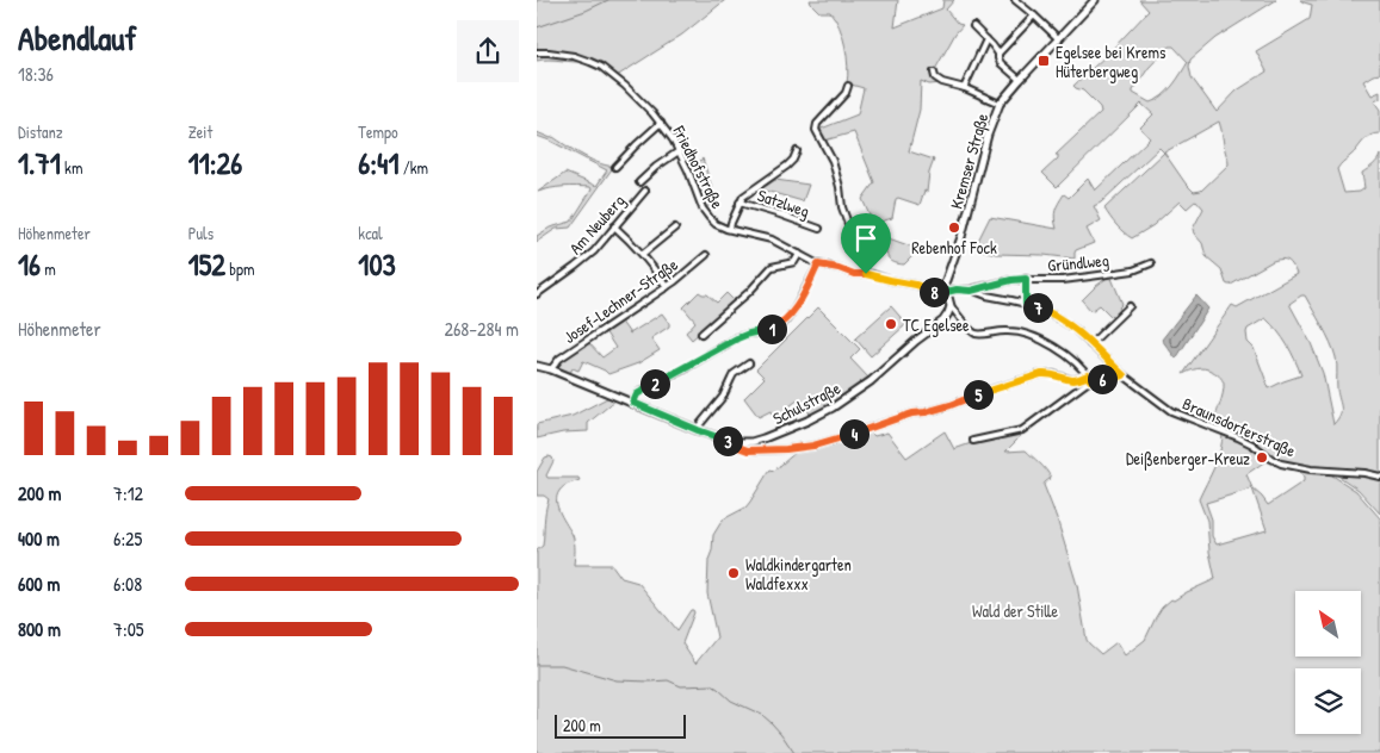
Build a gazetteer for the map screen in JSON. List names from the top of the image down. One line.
{"streets":{"street":["Kremser Straße","Friedhofstraße","Satzlweg","Am Neuberg","Gründlweg","Josef-Lechner-Straße","Schulstraße","Braunsdorferstraße"]},"crossings":[["Kremser Straße","Braunsdorferstraße"],["Friedhofstraße","Satzlweg"],["Friedhofstraße","Braunsdorferstraße"],["Gründlweg","Braunsdorferstraße"],["Josef-Lechner-Straße","Schulstraße"]],"parks":["Wald der Stille"],"places":{"transit":["Egelsee bei Krems Hüterbergweg"],"other":["Rebenhof Fock","TC Egelsee","Deißenberger-Kreuz","Waldkindergarten Waldfexxx"]},"scale_bar":"200 m","north":"top left","page":{"heading":["Abendlauf","18:36"],"stats":[["Distanz","1.71 km"],["Zeit","11:26"],["Tempo","6:41 /km"],["Höhenmeter","16 m"],["Puls","152 bpm"],["kcal","103"]],"pins":["8","7","1","6","2","5","4","3"],"chart":["Höhenmeter","268–284 m"],"list":[{"name":"200 m","note":"7:12"},{"name":"400 m","note":"6:25"},{"name":"600 m","note":"6:08"},{"name":"800 m","note":"7:05"}],"scale":"200 m"}}
